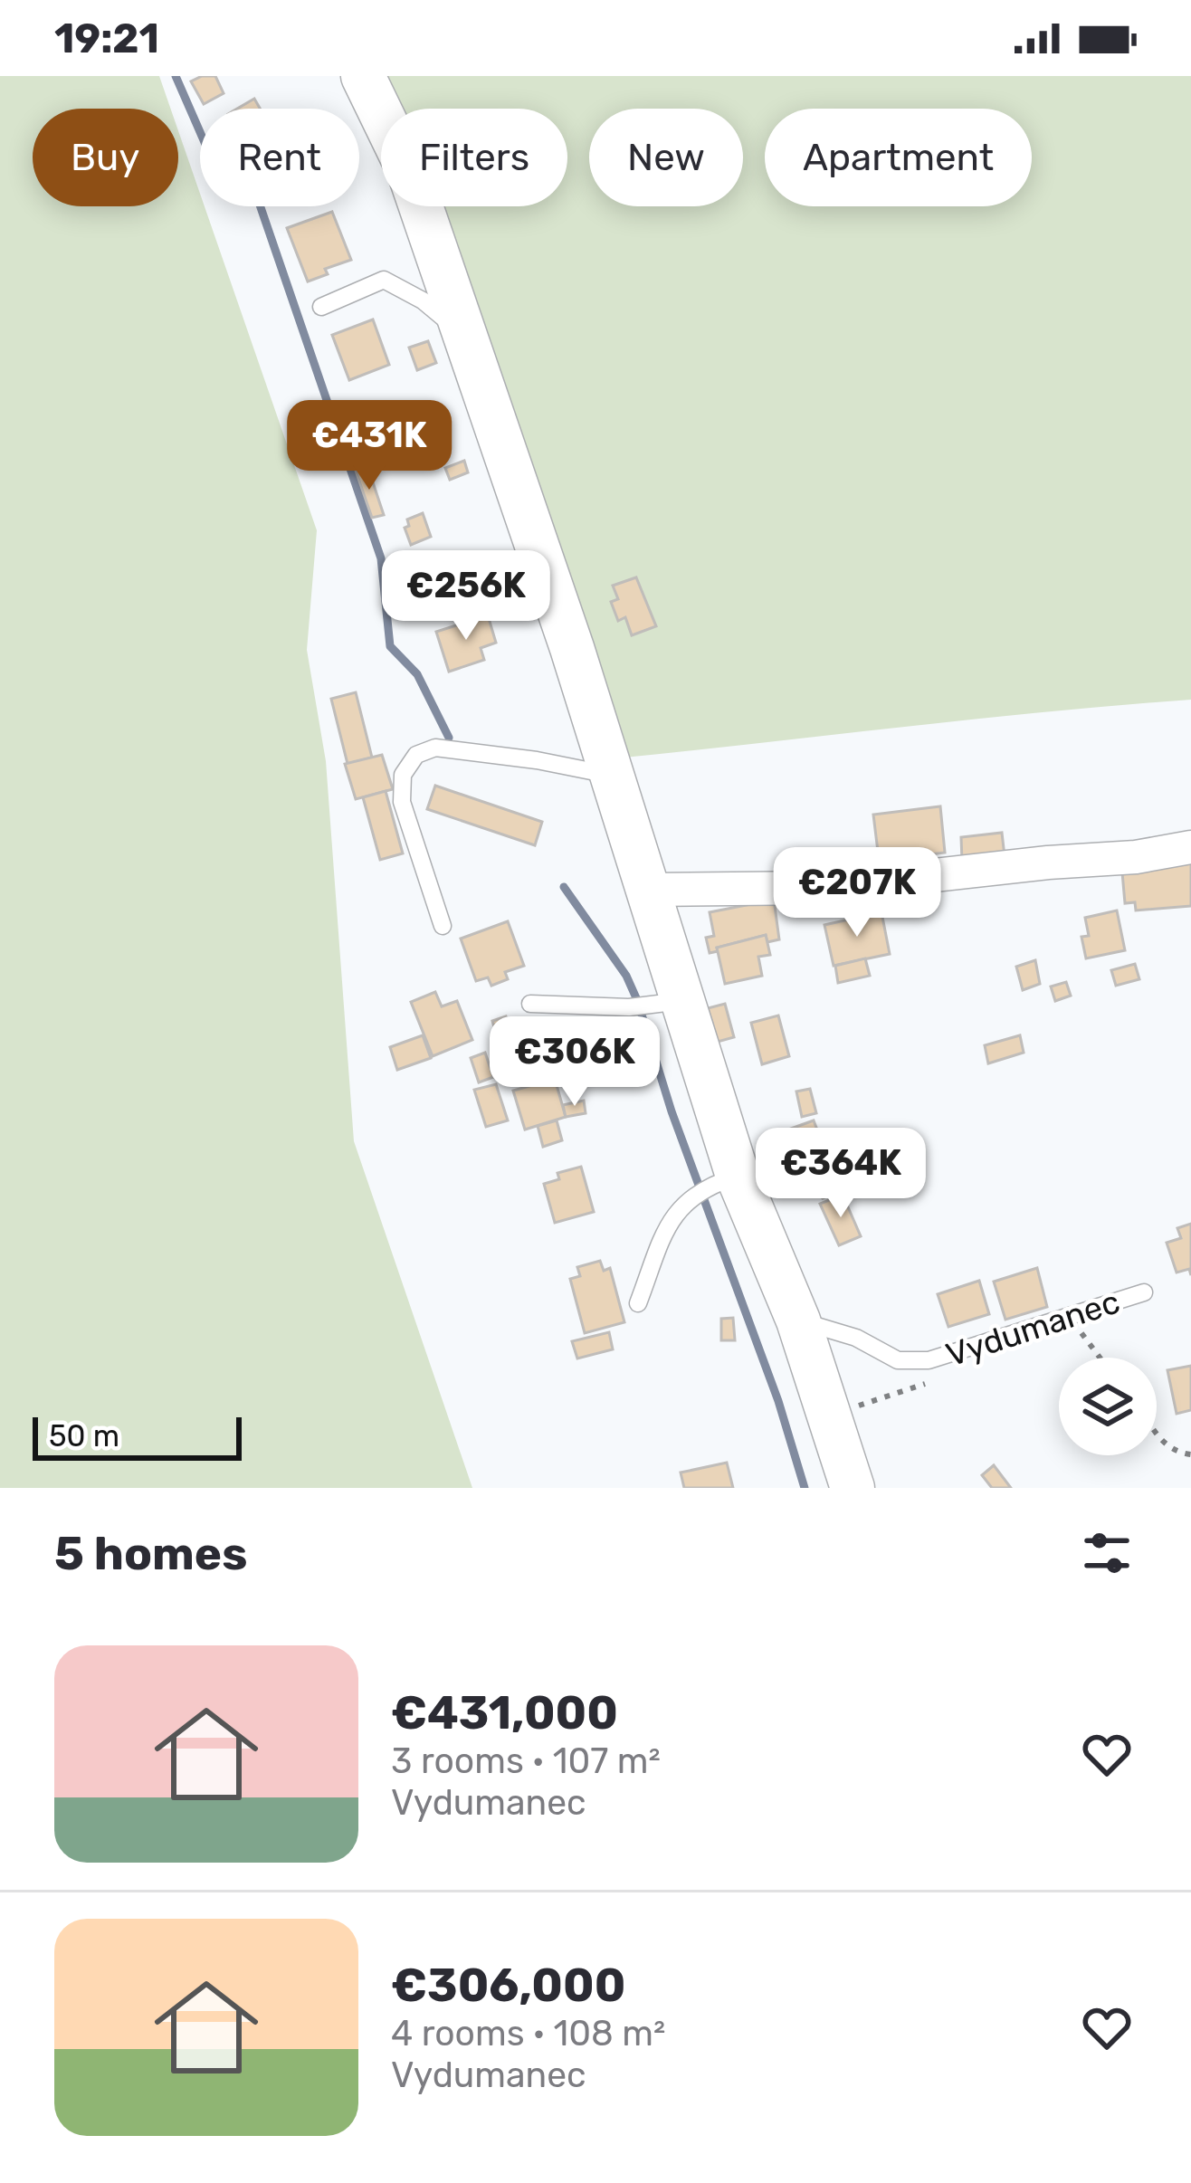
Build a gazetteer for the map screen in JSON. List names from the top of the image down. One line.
{"streets":{"lane":["Vydumanec"]},"scale_bar":"50 m","page":{"status":"19:21","chip":["Buy","Rent","Filters","New","Apartment"],"price":["€431K","€256K","€207K","€306K","€364K"],"scale":"50 m","heading":"5 homes","list":[{"name":"€431,000","note":"3 rooms · 107 m² · Vydumanec"},{"name":"€306,000","note":"4 rooms · 108 m² · Vydumanec"}]}}
